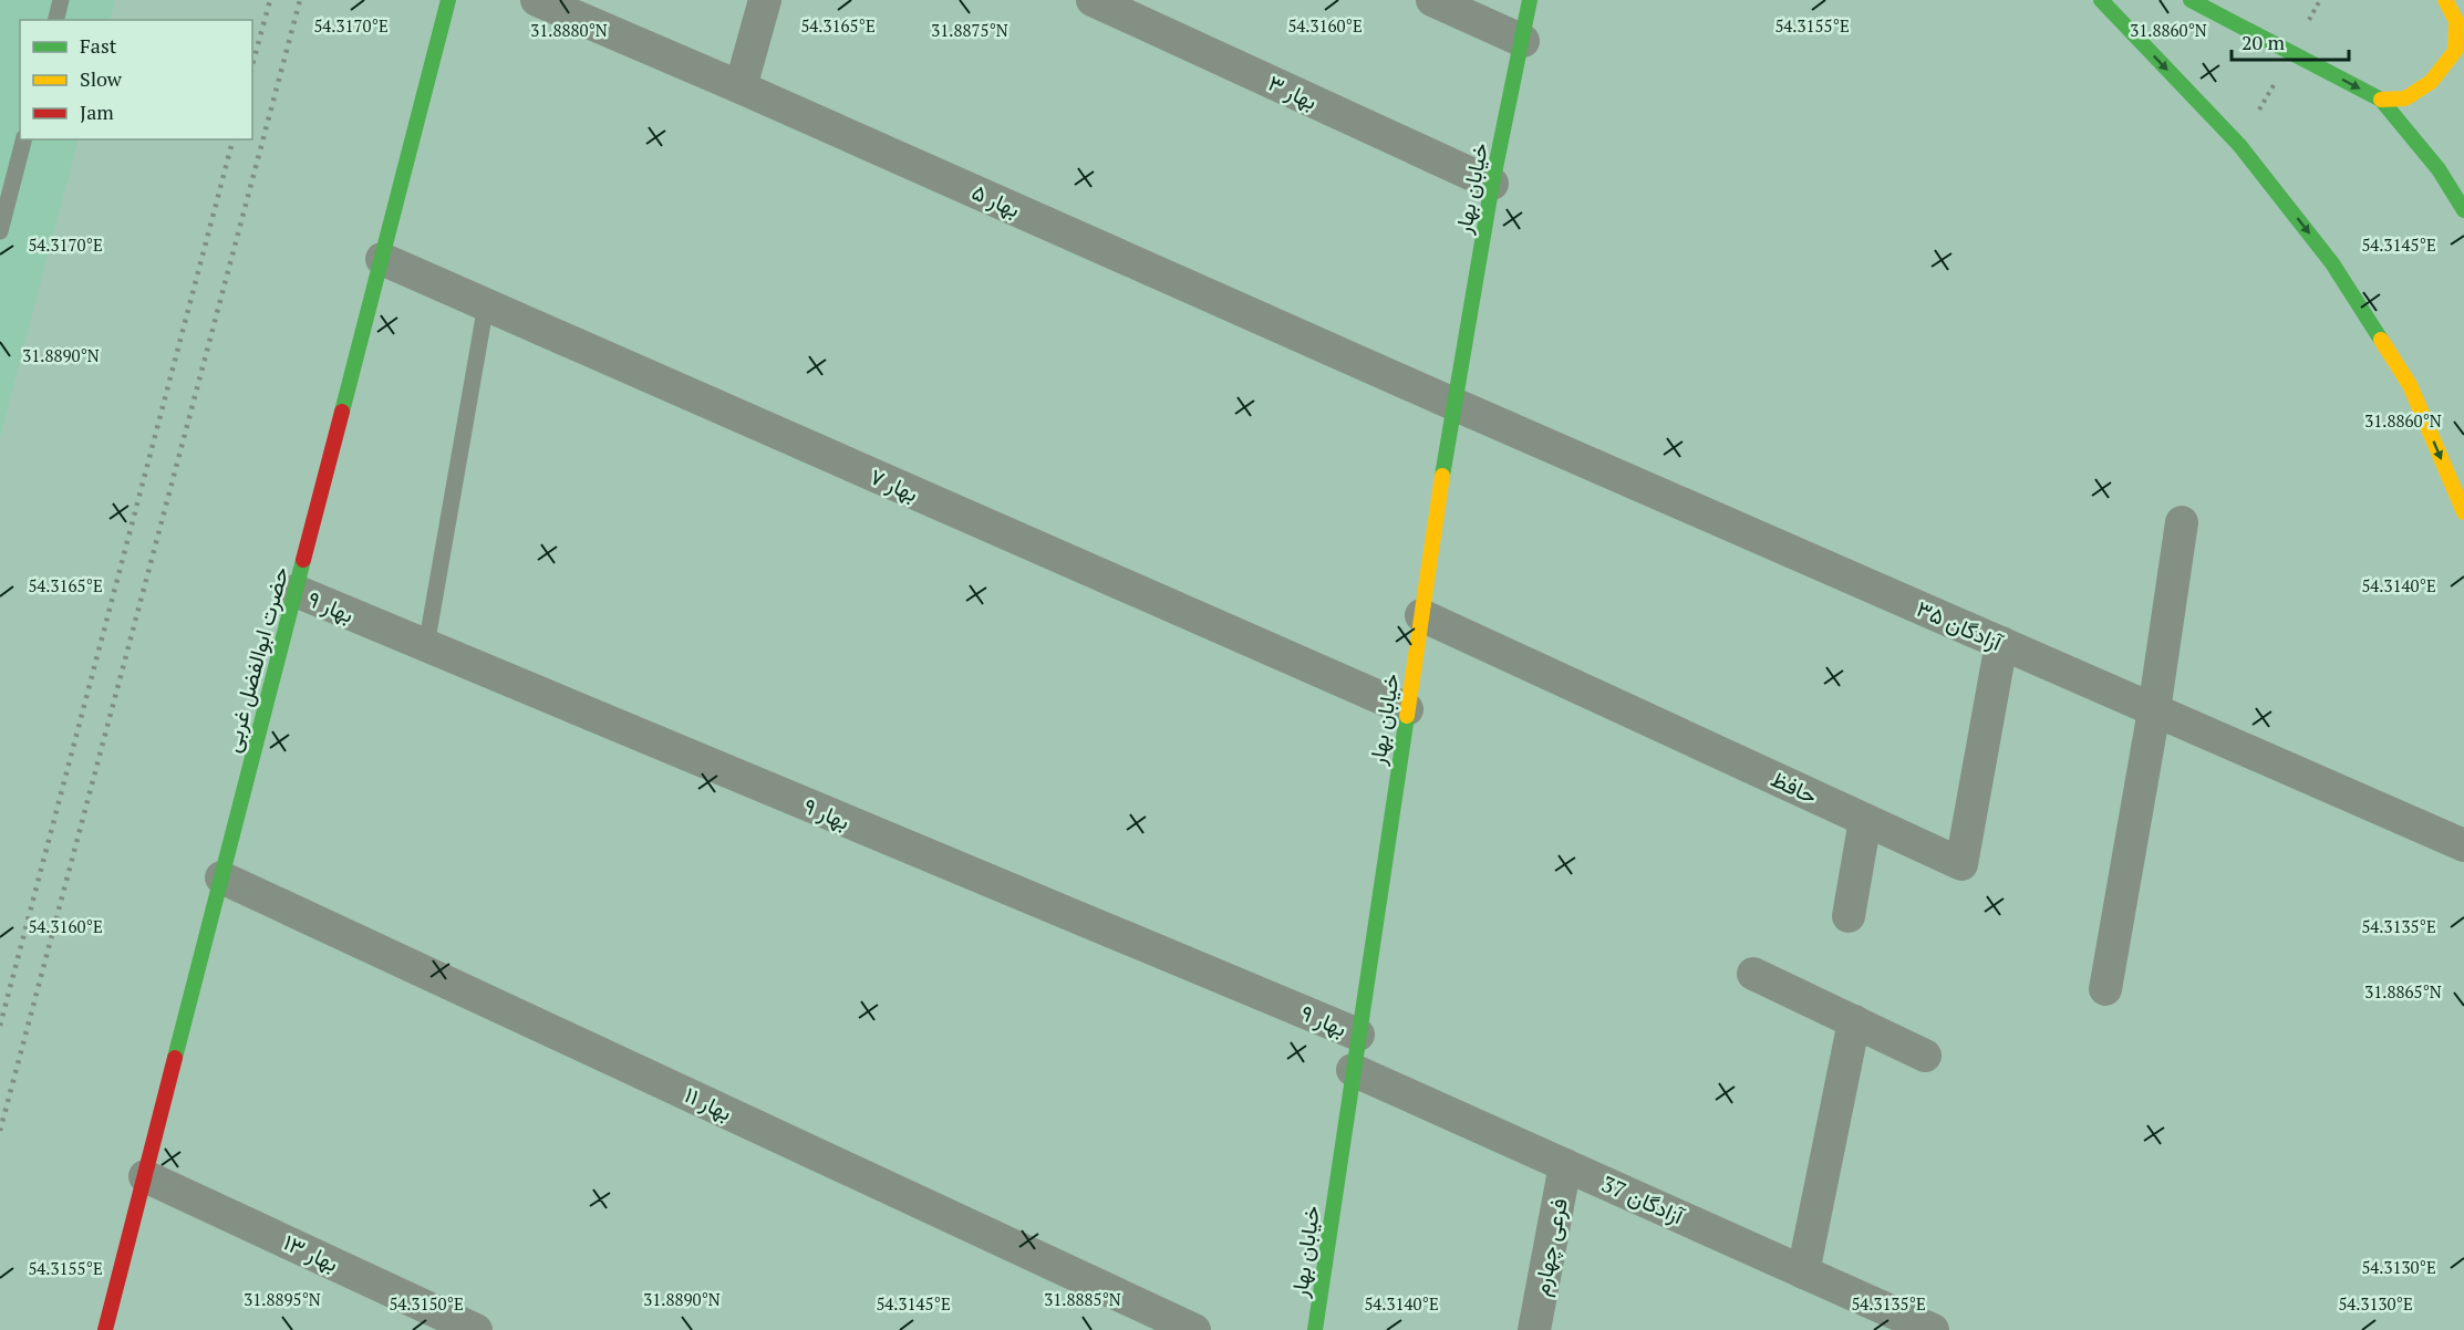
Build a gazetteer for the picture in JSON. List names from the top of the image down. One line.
{"streets":{"street":["بهار ۳","خیابان بهار","بهار ۵","بهار ۷","بهار ۹","آزادگان ۳۵","حضرت ابوالفضل غربی","حافظ","بهار ۱۱","آزادگان 37","فرعی چهارم","بهار ۱۳"]},"crossings":[["بهار ۳","خیابان بهار"],["خیابان بهار","بهار ۵"],["خیابان بهار","بهار ۷"],["خیابان بهار","بهار ۹"],["خیابان بهار","آزادگان ۳۵"],["خیابان بهار","حافظ"],["خیابان بهار","آزادگان 37"],["بهار ۵","آزادگان ۳۵"],["بهار ۷","حضرت ابوالفضل غربی"],["بهار ۹","حضرت ابوالفضل غربی"],["آزادگان ۳۵","حافظ"],["حضرت ابوالفضل غربی","بهار ۱۱"],["حضرت ابوالفضل غربی","بهار ۱۳"],["آزادگان 37","فرعی چهارم"]],"legend":["Fast","Slow","Jam"],"scale_bar":"20 m","coordinates":["54.3160°E","54.3170°E","54.3165°E","54.3155°E","31.8860°N","31.8880°N","31.8875°N","54.3145°E","31.8890°N","54.3140°E","54.3135°E","31.8865°N","54.3130°E","31.8895°N","31.8885°N","54.3150°E"]}
